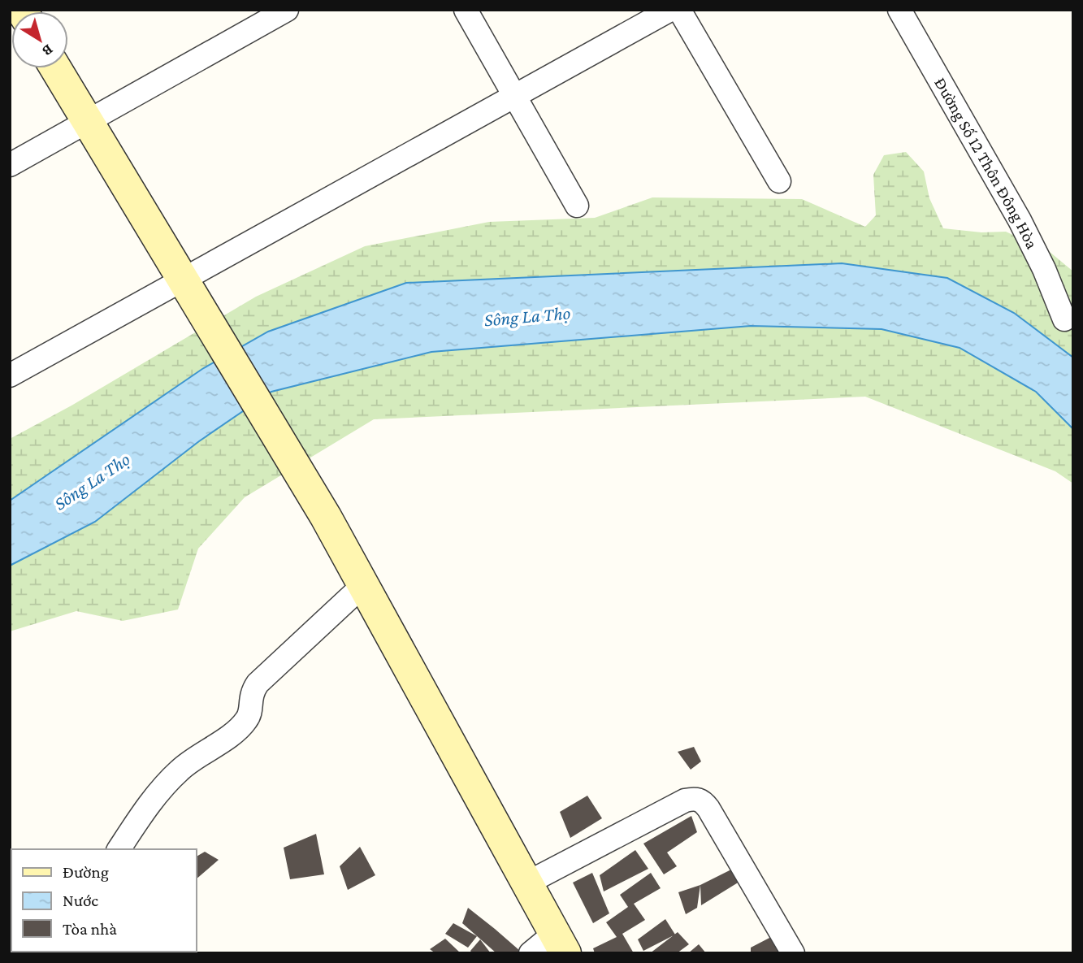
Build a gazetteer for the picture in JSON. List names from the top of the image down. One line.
{"streets":{"street":["Đường Số 12 Thôn Đông Hòa"]},"water":["Sông La Thọ"],"legend":["Đường","Nước","Tòa nhà"],"north":"bottom right"}
